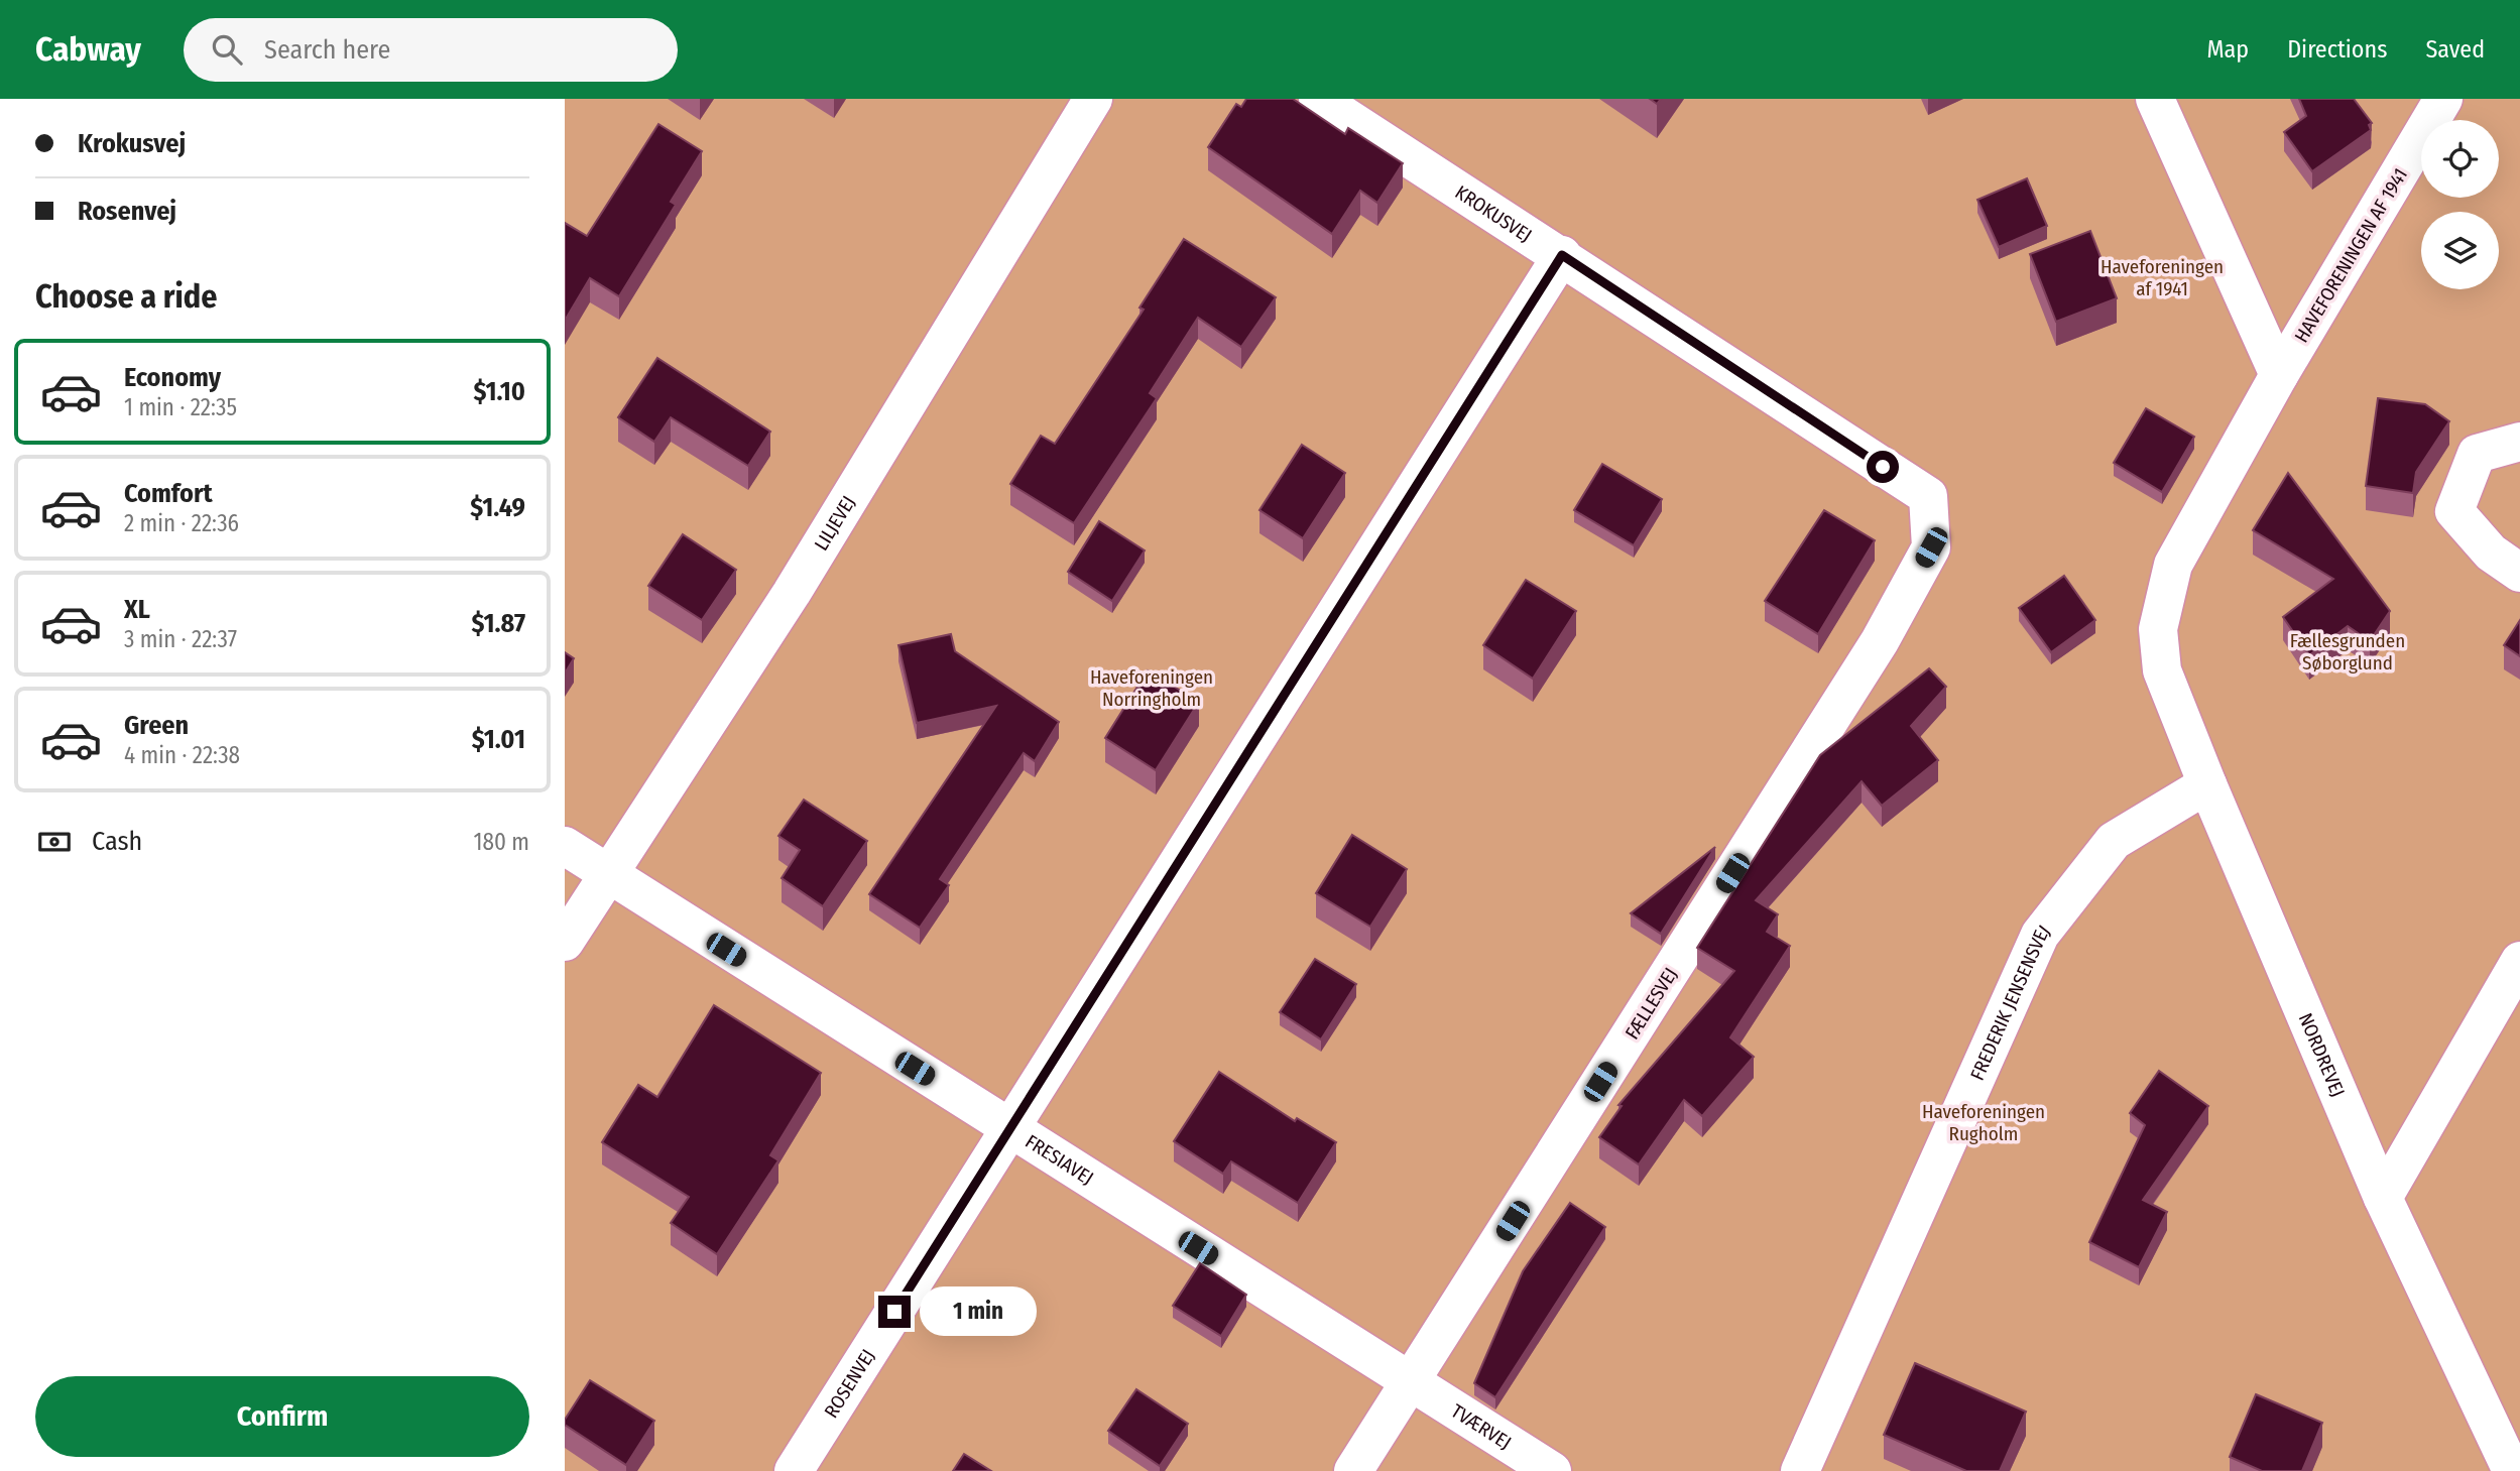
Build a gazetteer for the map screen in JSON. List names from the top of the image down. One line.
{"streets":{"street":["KROKUSVEJ","HAVEFORENINGEN AF 1941","LILJEVEJ","FÆLLESVEJ","FREDERIK JENSENSVEJ","NORDREVEJ","FRESIAVEJ","ROSENVEJ","TVÆRVEJ"]},"crossings":[["KROKUSVEJ","FÆLLESVEJ"],["KROKUSVEJ","ROSENVEJ"],["HAVEFORENINGEN AF 1941","NORDREVEJ"],["LILJEVEJ","FRESIAVEJ"],["FÆLLESVEJ","FRESIAVEJ"],["FÆLLESVEJ","TVÆRVEJ"],["FREDERIK JENSENSVEJ","NORDREVEJ"],["FRESIAVEJ","ROSENVEJ"],["FRESIAVEJ","TVÆRVEJ"]],"parks":["Haveforeningen af 1941","Fællesgrunden Søborglund","Haveforeningen Norringholm","Haveforeningen Rugholm"],"page":{"header":"Cabway","search":"Search here","nav":["Map","Directions","Saved"],"banner":["Krokusvej","Rosenvej"],"heading":"Choose a ride","list":[{"name":"Economy","note":"1 min · 22:35","value":"$1.10"},{"name":"Comfort","note":"2 min · 22:36","value":"$1.49"},{"name":"XL","note":"3 min · 22:37","value":"$1.87"},{"name":"Green","note":"4 min · 22:38","value":"$1.01"}],"pay":["Cash","180 m"],"bubble":"1 min","buttons":"Confirm"}}
